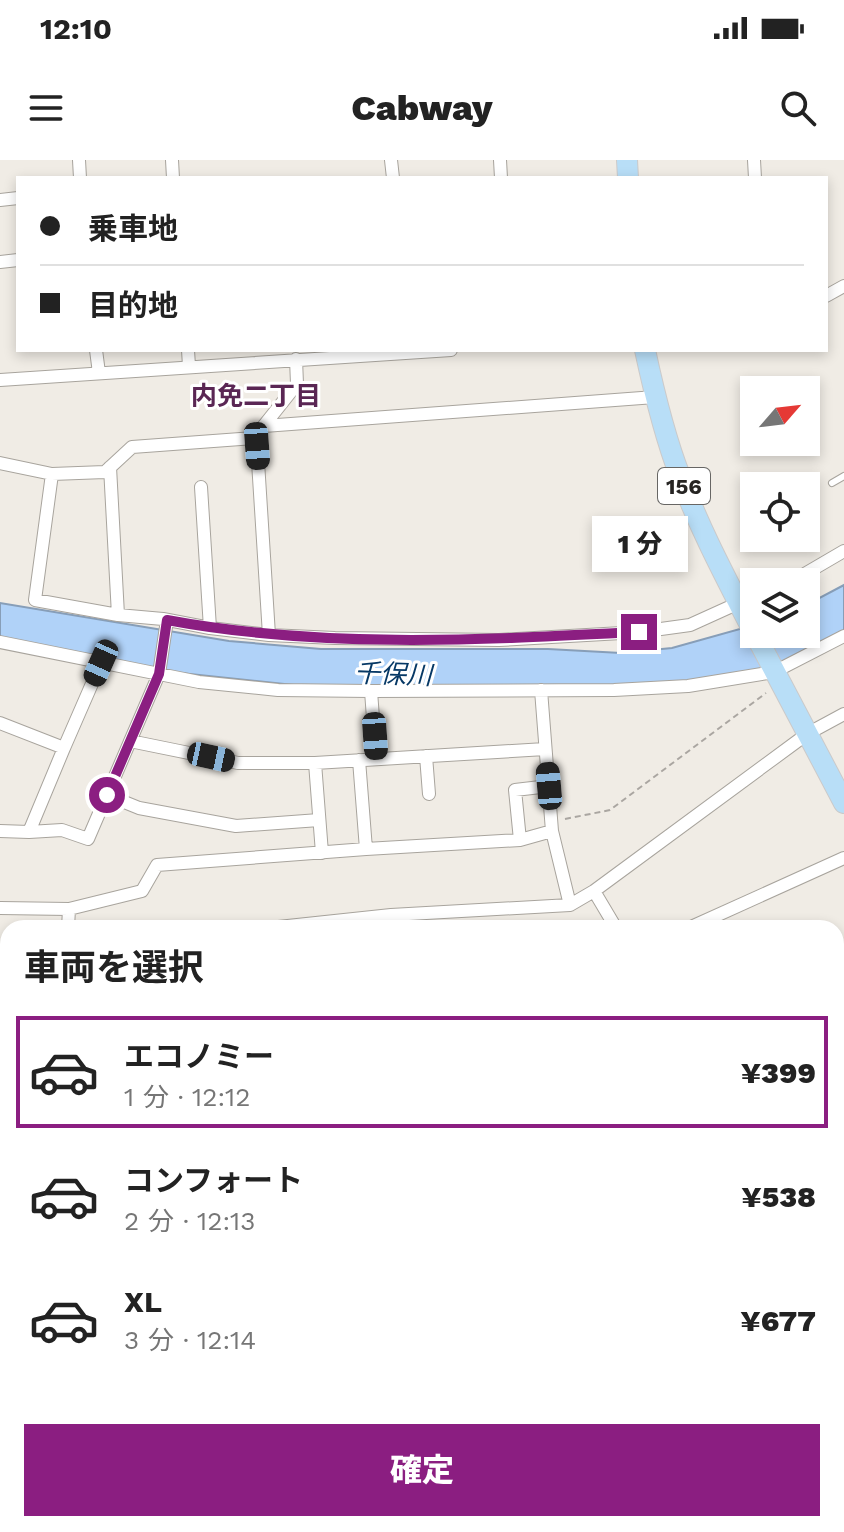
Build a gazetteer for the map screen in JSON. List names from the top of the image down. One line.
{"streets":{"highway":["156"]},"districts":["内免二丁目"],"water":["千保川"],"north":"top right","page":{"status":"12:10","header":"Cabway","banner":["乗車地","目的地"],"bubble":"1 分","heading":"車両を選択","list":[{"name":"エコノミー","note":"1 分 · 12:12","value":"¥399"},{"name":"コンフォート","note":"2 分 · 12:13","value":"¥538"},{"name":"XL","note":"3 分 · 12:14","value":"¥677"}],"buttons":"確定"}}
